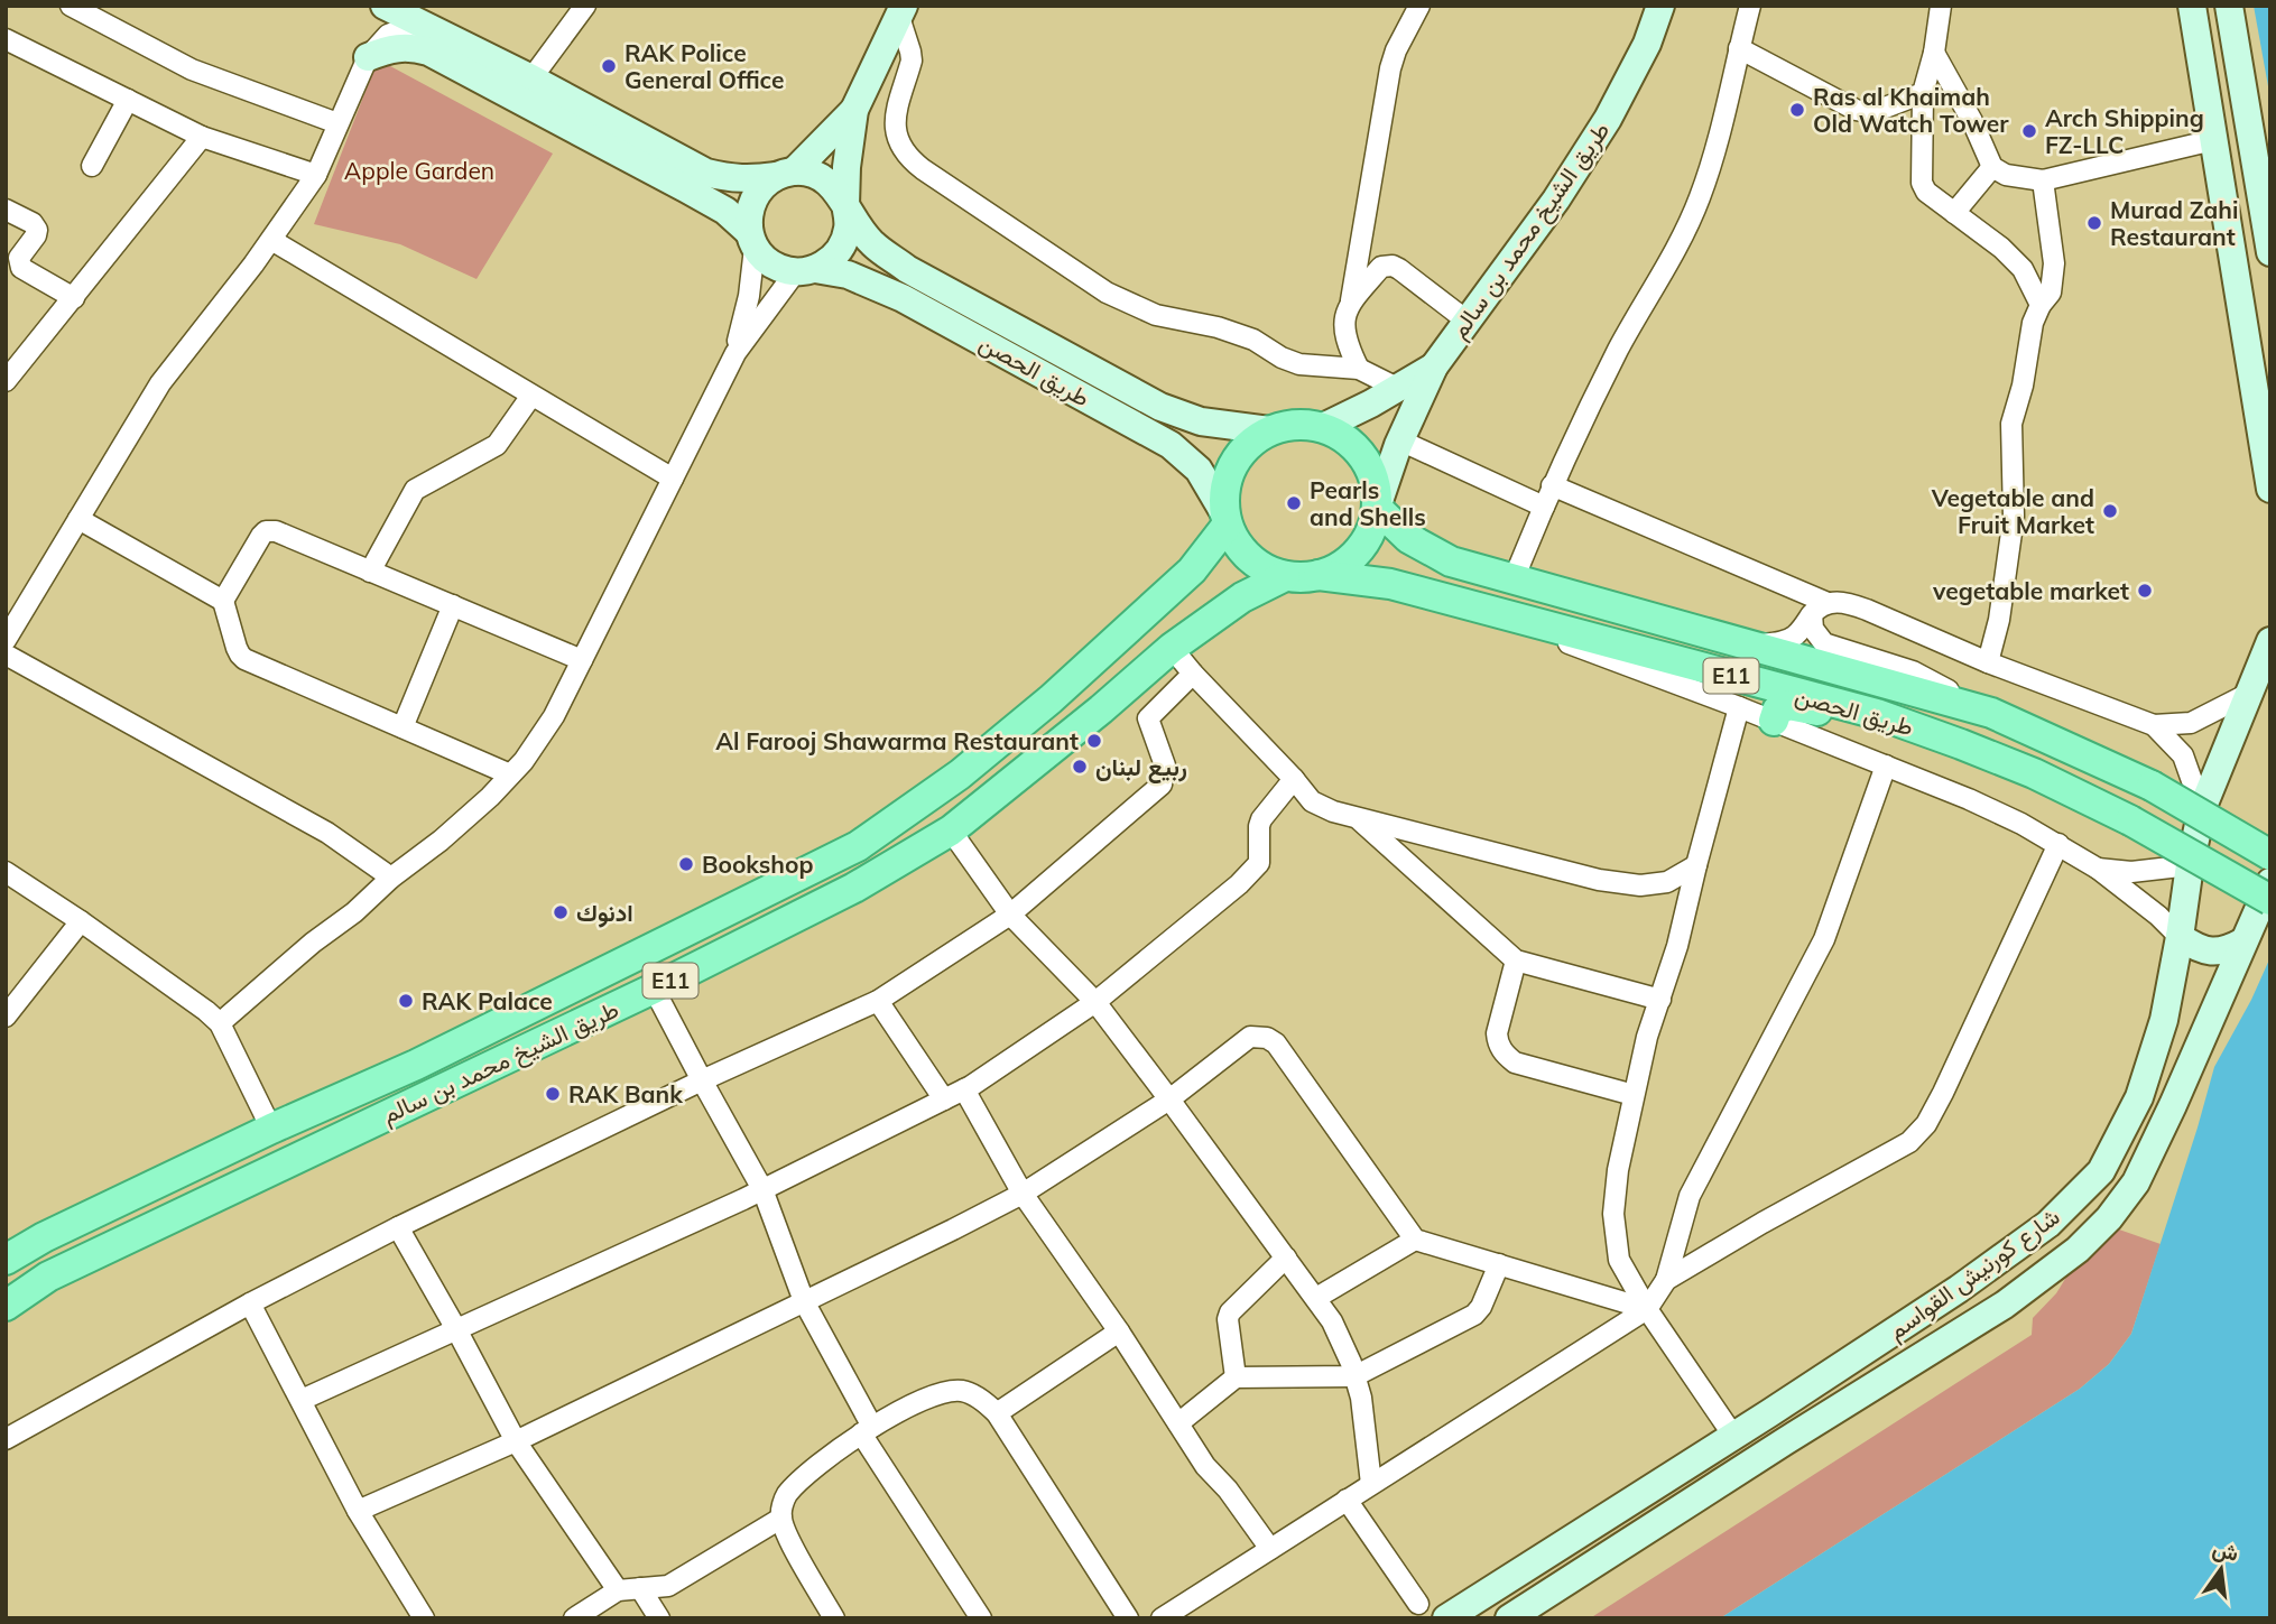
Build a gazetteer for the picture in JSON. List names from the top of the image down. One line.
{"streets":{"main road":["طريق الشيخ محمد بن سالم","طريق الحصن","E11","شارع كورنيش القواسم"]},"crossings":[["طريق الشيخ محمد بن سالم","طريق الحصن"]],"parks":["Apple Garden"],"places":["RAK Police General Office","Ras al Khaimah Old Watch Tower","Arch Shipping FZ-LLC","Murad Zahi Restaurant","Pearls and Shells","Vegetable and Fruit Market","vegetable market","Al Farooj Shawarma Restaurant","ربيع لبنان","Bookshop","ادنوك","RAK Palace","RAK Bank"],"north":"top"}
